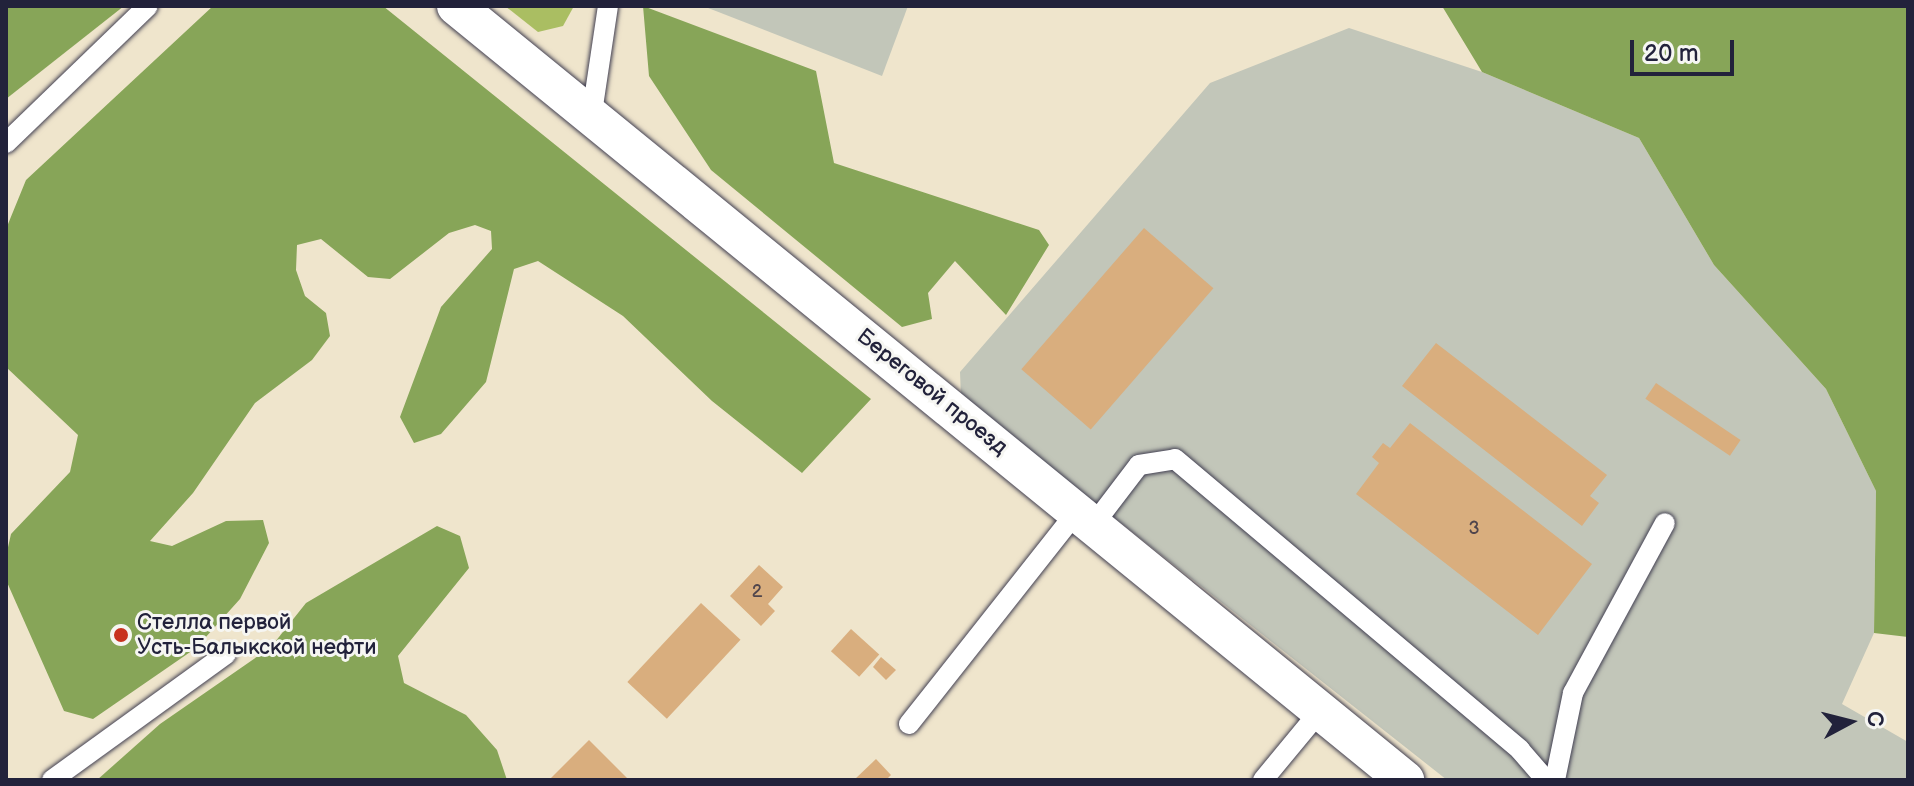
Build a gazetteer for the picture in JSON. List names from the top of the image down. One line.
{"streets":{"street":["Береговой проезд"]},"places":["Стелла первой Усть-Балыкской нефти"],"house_numbers":["3","2"],"scale_bar":"20 m","north":"right"}
